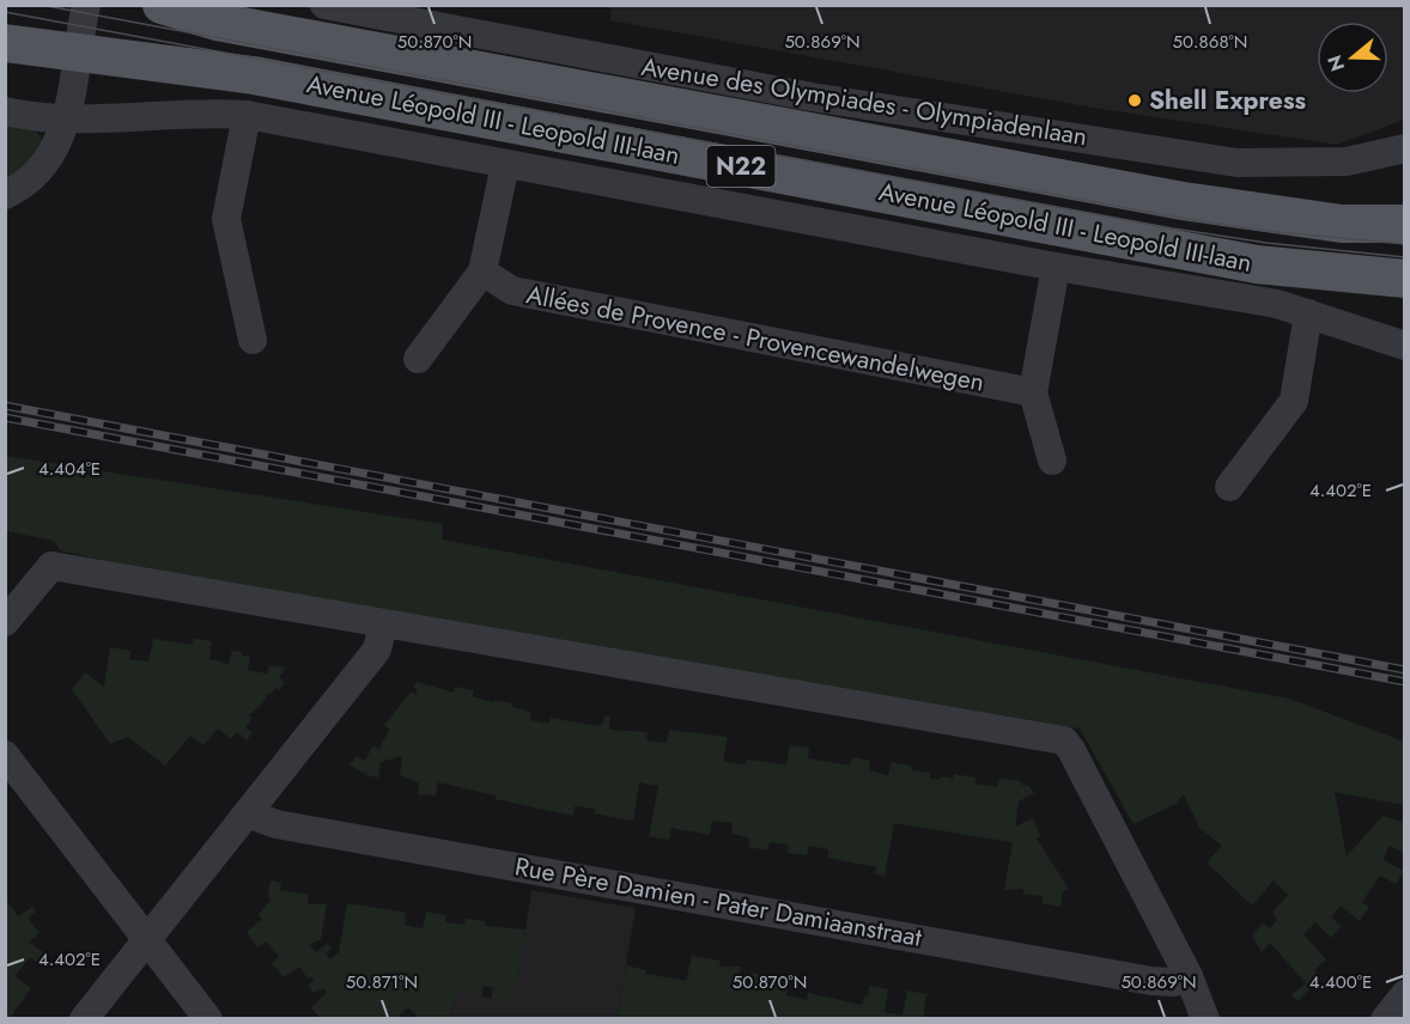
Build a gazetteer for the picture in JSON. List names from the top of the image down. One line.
{"streets":{"main road":["Avenue Léopold III - Leopold III-laan","N22"],"street":["Avenue des Olympiades - Olympiadenlaan","Allées de Provence - Provencewandelwegen","Rue Père Damien - Pater Damiaanstraat"]},"places":["Shell Express"],"north":"left","coordinates":["50.870°N","50.869°N","50.868°N","4.404°E","4.402°E","4.400°E","50.871°N"]}
